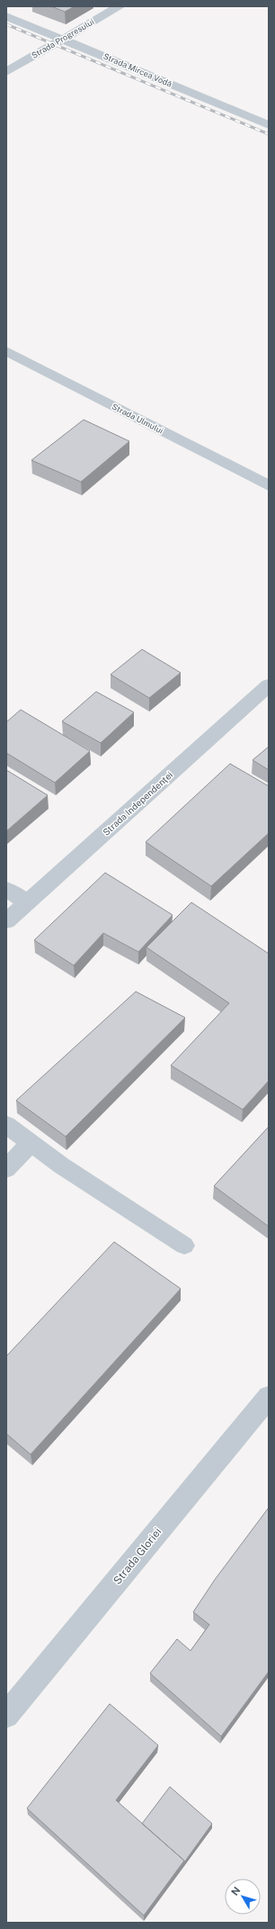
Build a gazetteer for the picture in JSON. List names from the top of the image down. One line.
{"streets":{"street":["Strada Progresului","Strada Mircea Vodă","Strada Ulmului","Strada Independenței","Strada Gloriei"]},"crossings":[["Strada Progresului","Strada Mircea Vodă"]],"north":"top left"}
